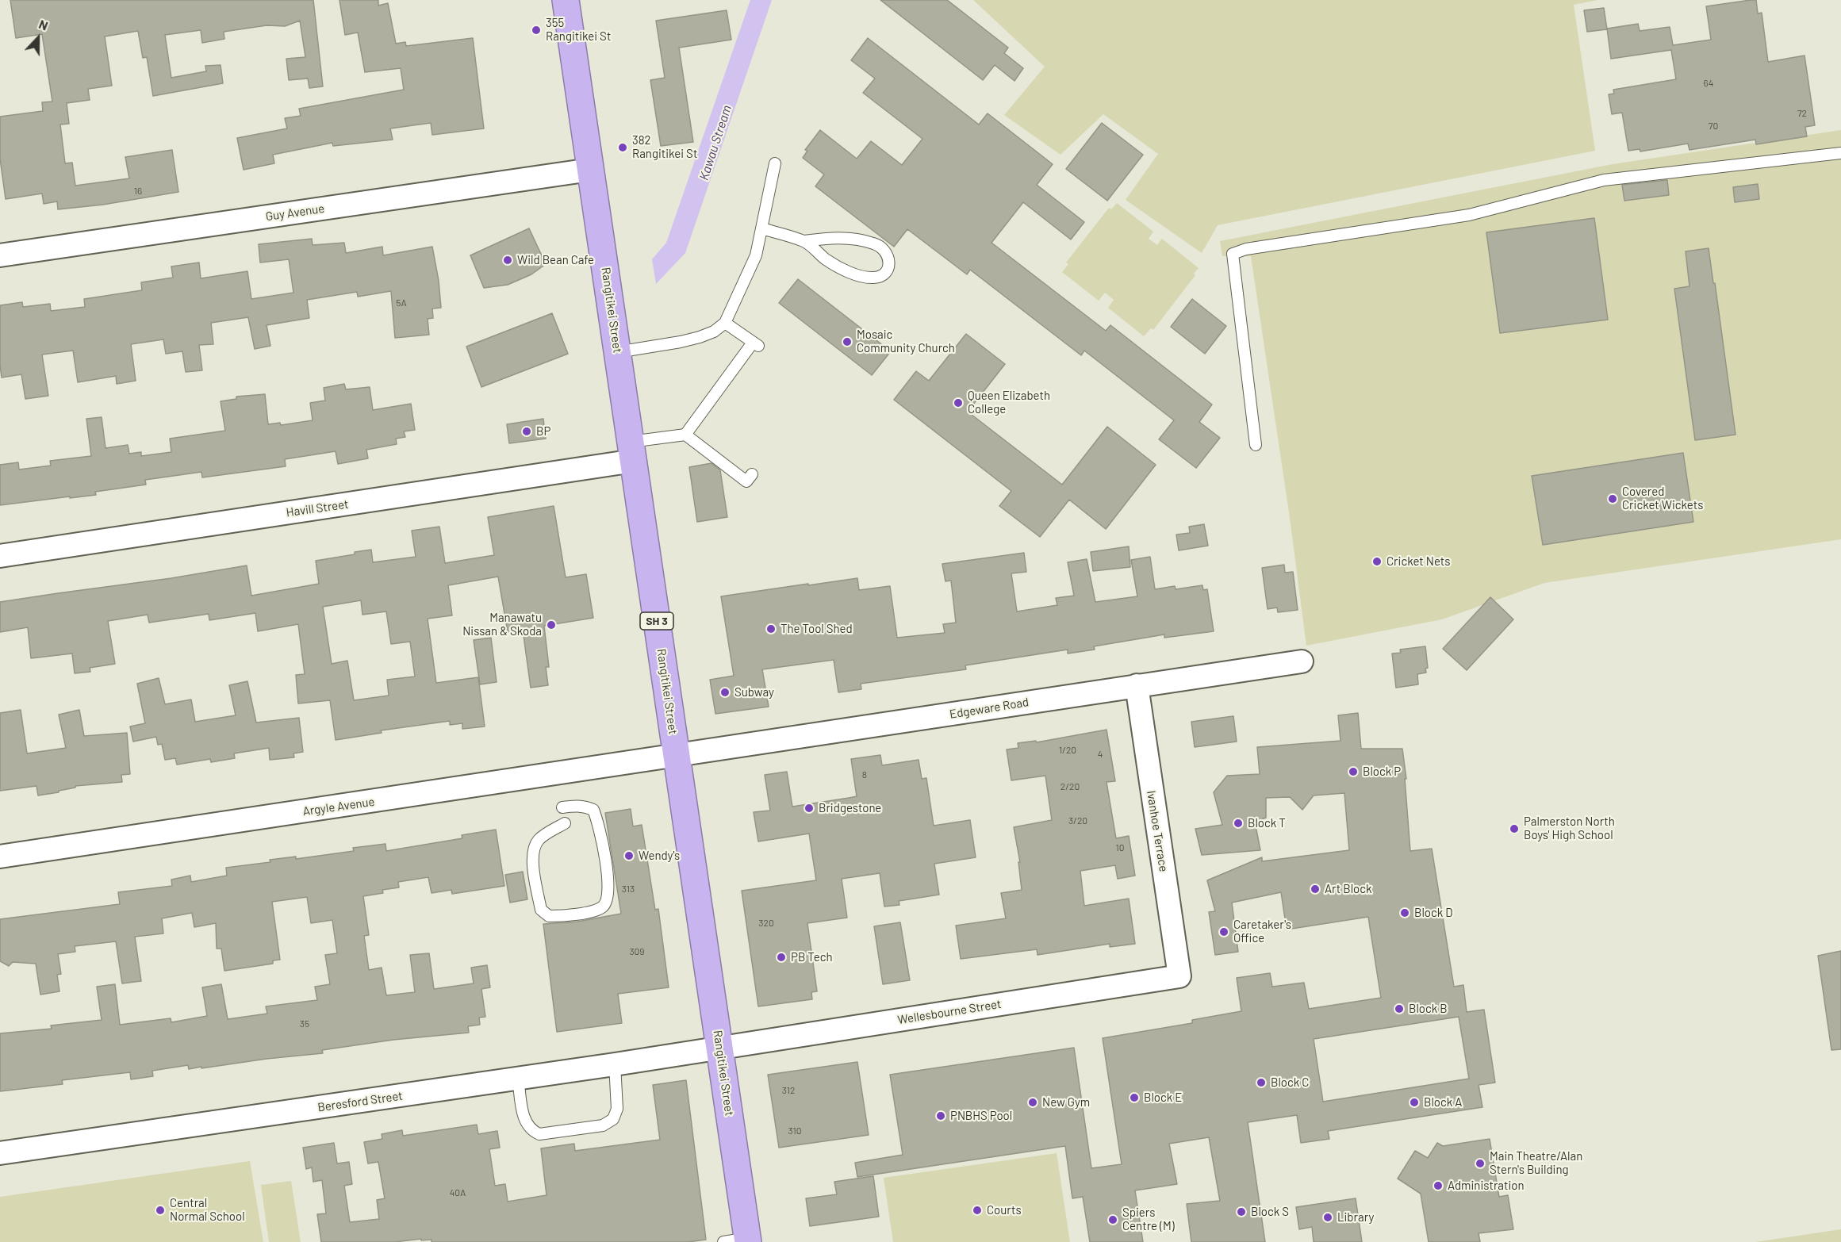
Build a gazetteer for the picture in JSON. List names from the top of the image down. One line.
{"streets":{"highway":["Rangitikei Street","SH 3"],"street":["Guy Avenue","Havill Street","Edgeware Road","Argyle Avenue","Ivanhoe Terrace","Wellesbourne Street","Beresford Street"]},"crossings":[["Guy Avenue","Rangitikei Street"],["Rangitikei Street","Havill Street"],["Rangitikei Street","Edgeware Road"],["Rangitikei Street","Argyle Avenue"],["Rangitikei Street","Wellesbourne Street"],["Rangitikei Street","Beresford Street"],["Edgeware Road","Argyle Avenue"],["Edgeware Road","Ivanhoe Terrace"],["Ivanhoe Terrace","Wellesbourne Street"],["Wellesbourne Street","Beresford Street"]],"water":["Kawau Stream"],"places":["355 Rangitikei St","382 Rangitikei St","Wild Bean Cafe","Mosaic Community Church","Queen Elizabeth College","BP","Covered Cricket Wickets","Cricket Nets","Manawatu Nissan & Skoda","The Tool Shed","Subway","Block P","Bridgestone","Block T","Palmerston North Boys' High School","Wendy's","Art Block","Block D","Caretaker's Office","PB Tech","Block B","Block C","Block E","New Gym","Block A","PNBHS Pool","Main Theatre/Alan Stern's Building","Administration","Central Normal School","Courts","Block S","Library","Spiers Centre (M)"],"house_numbers":["64","72","70","16","5A","1/20","4","8","2/20","3/20","10","313","320","309","35","312","310","40A"],"north":"top"}
